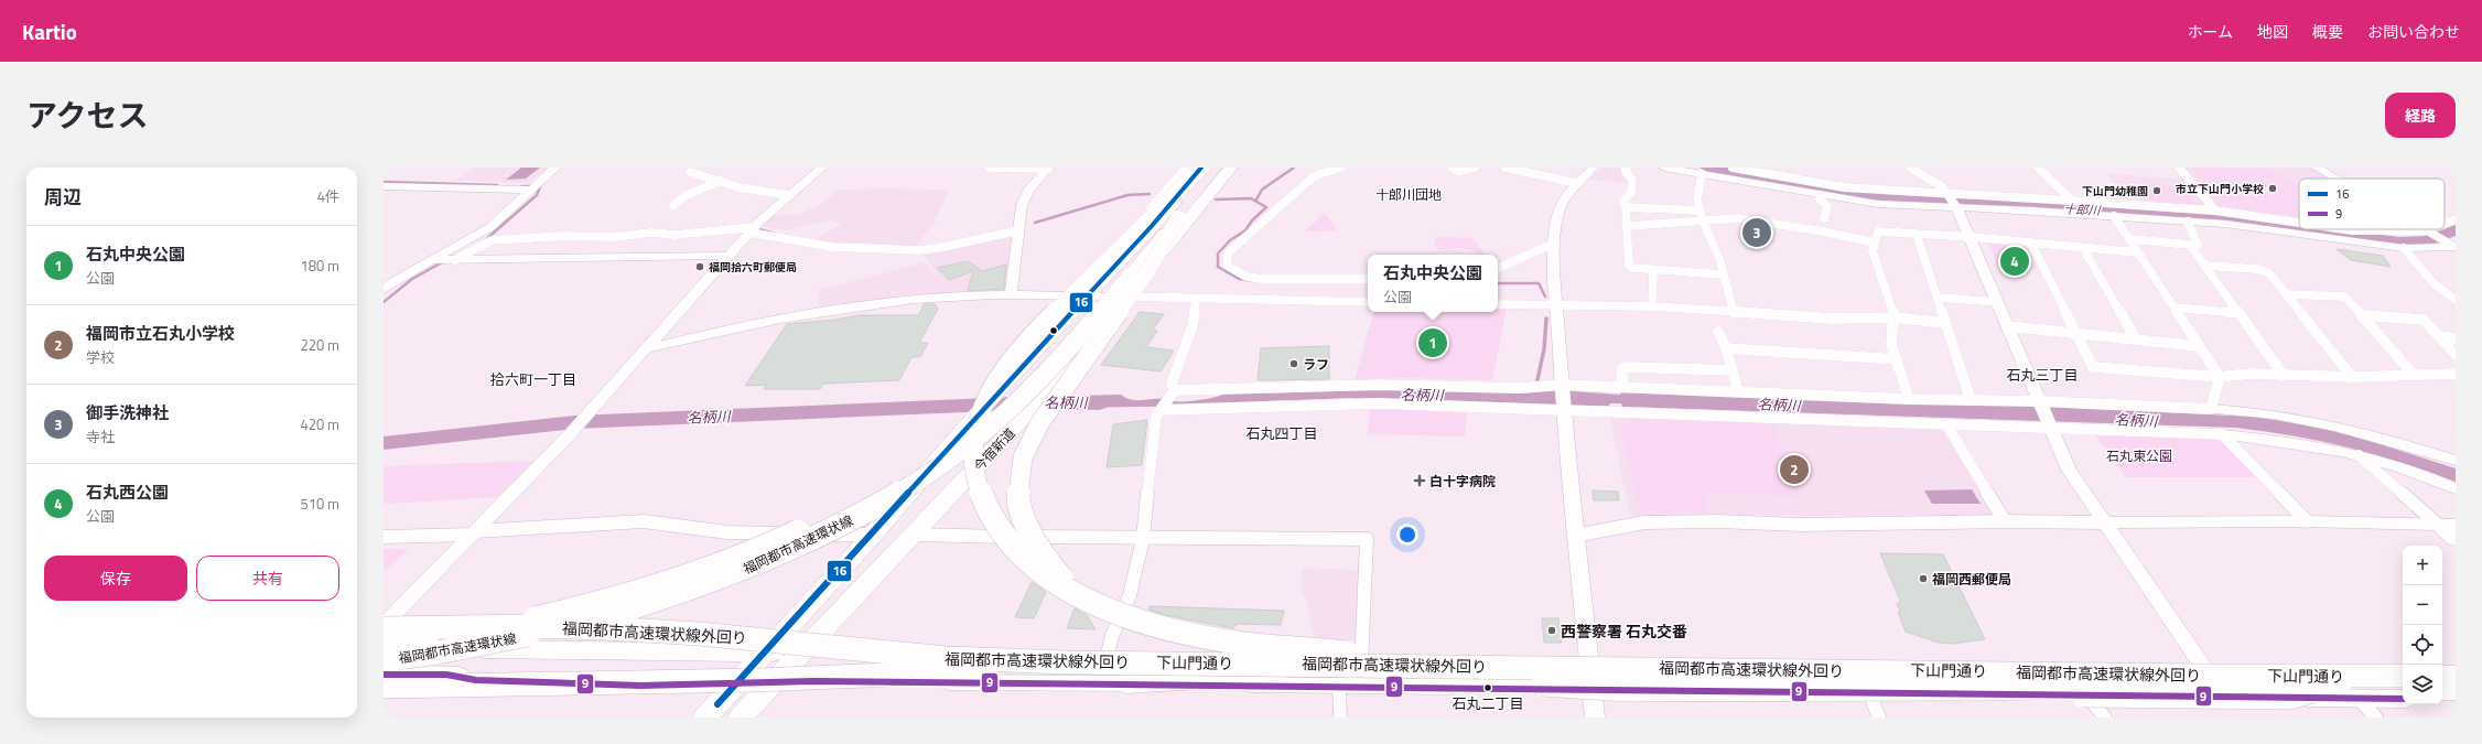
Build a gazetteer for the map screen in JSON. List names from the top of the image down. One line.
{"streets":{"highway":["今宿新道","福岡都市高速環状線","福岡都市高速環状線外回り"],"main road":["下山門通り"]},"crossings":[["今宿新道","福岡都市高速環状線"],["今宿新道","下山門通り"],["福岡都市高速環状線外回り","下山門通り"]],"districts":["十郎川団地","石丸三丁目","拾六町一丁目","石丸四丁目"],"water":["十郎川","名柄川"],"parks":["石丸東公園"],"places":{"other":["市立下山門小学校","下山門幼稚園","福岡拾六町郵便局","ラフ","福岡西郵便局","西警察署 石丸交番","石丸二丁目"],"health":["白十字病院"]},"lines":["transit line 16","transit line 9"],"legend":["16","9"],"page":{"header":"Kartio","nav":["ホーム","地図","概要","お問い合わせ"],"title":"アクセス","buttons":["経路",["保存","共有"]],"heading":["周辺","4件"],"pins":["3","4","1","2"],"list":[{"mark":"1","name":"石丸中央公園","note":"公園","value":"180 m"},{"mark":"2","name":"福岡市立石丸小学校","note":"学校","value":"220 m"},{"mark":"3","name":"御手洗神社","note":"寺社","value":"420 m"},{"mark":"4","name":"石丸西公園","note":"公園","value":"510 m"}],"popup":["石丸中央公園","公園"],"map_buttons":["+","−"]}}
